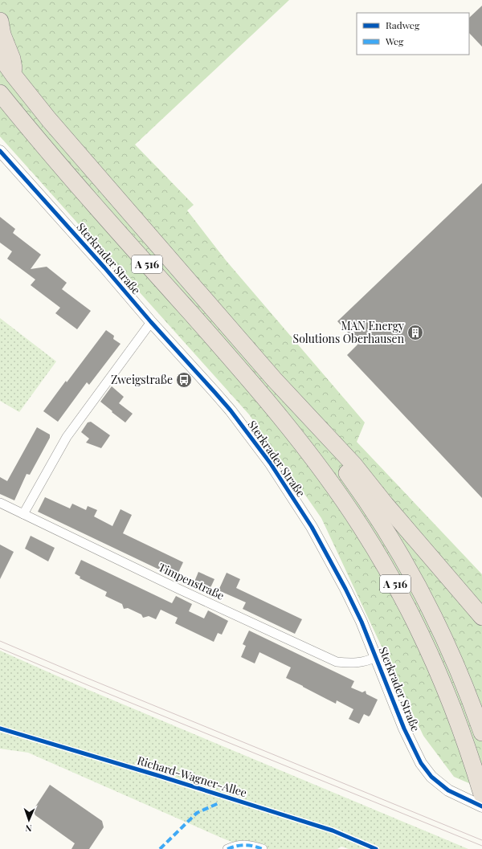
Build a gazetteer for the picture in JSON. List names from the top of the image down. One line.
{"streets":{"highway":["A 516"],"street":["Sterkrader Straße","Timpenstraße"],"cycle path":["Richard-Wagner-Allee"]},"crossings":[["Sterkrader Straße","A 516"],["Sterkrader Straße","Timpenstraße"]],"places":{"building":["MAN Energy Solutions Oberhausen"],"bus stop":["Zweigstraße"]},"legend":["Radweg","Weg"],"north":"bottom"}
